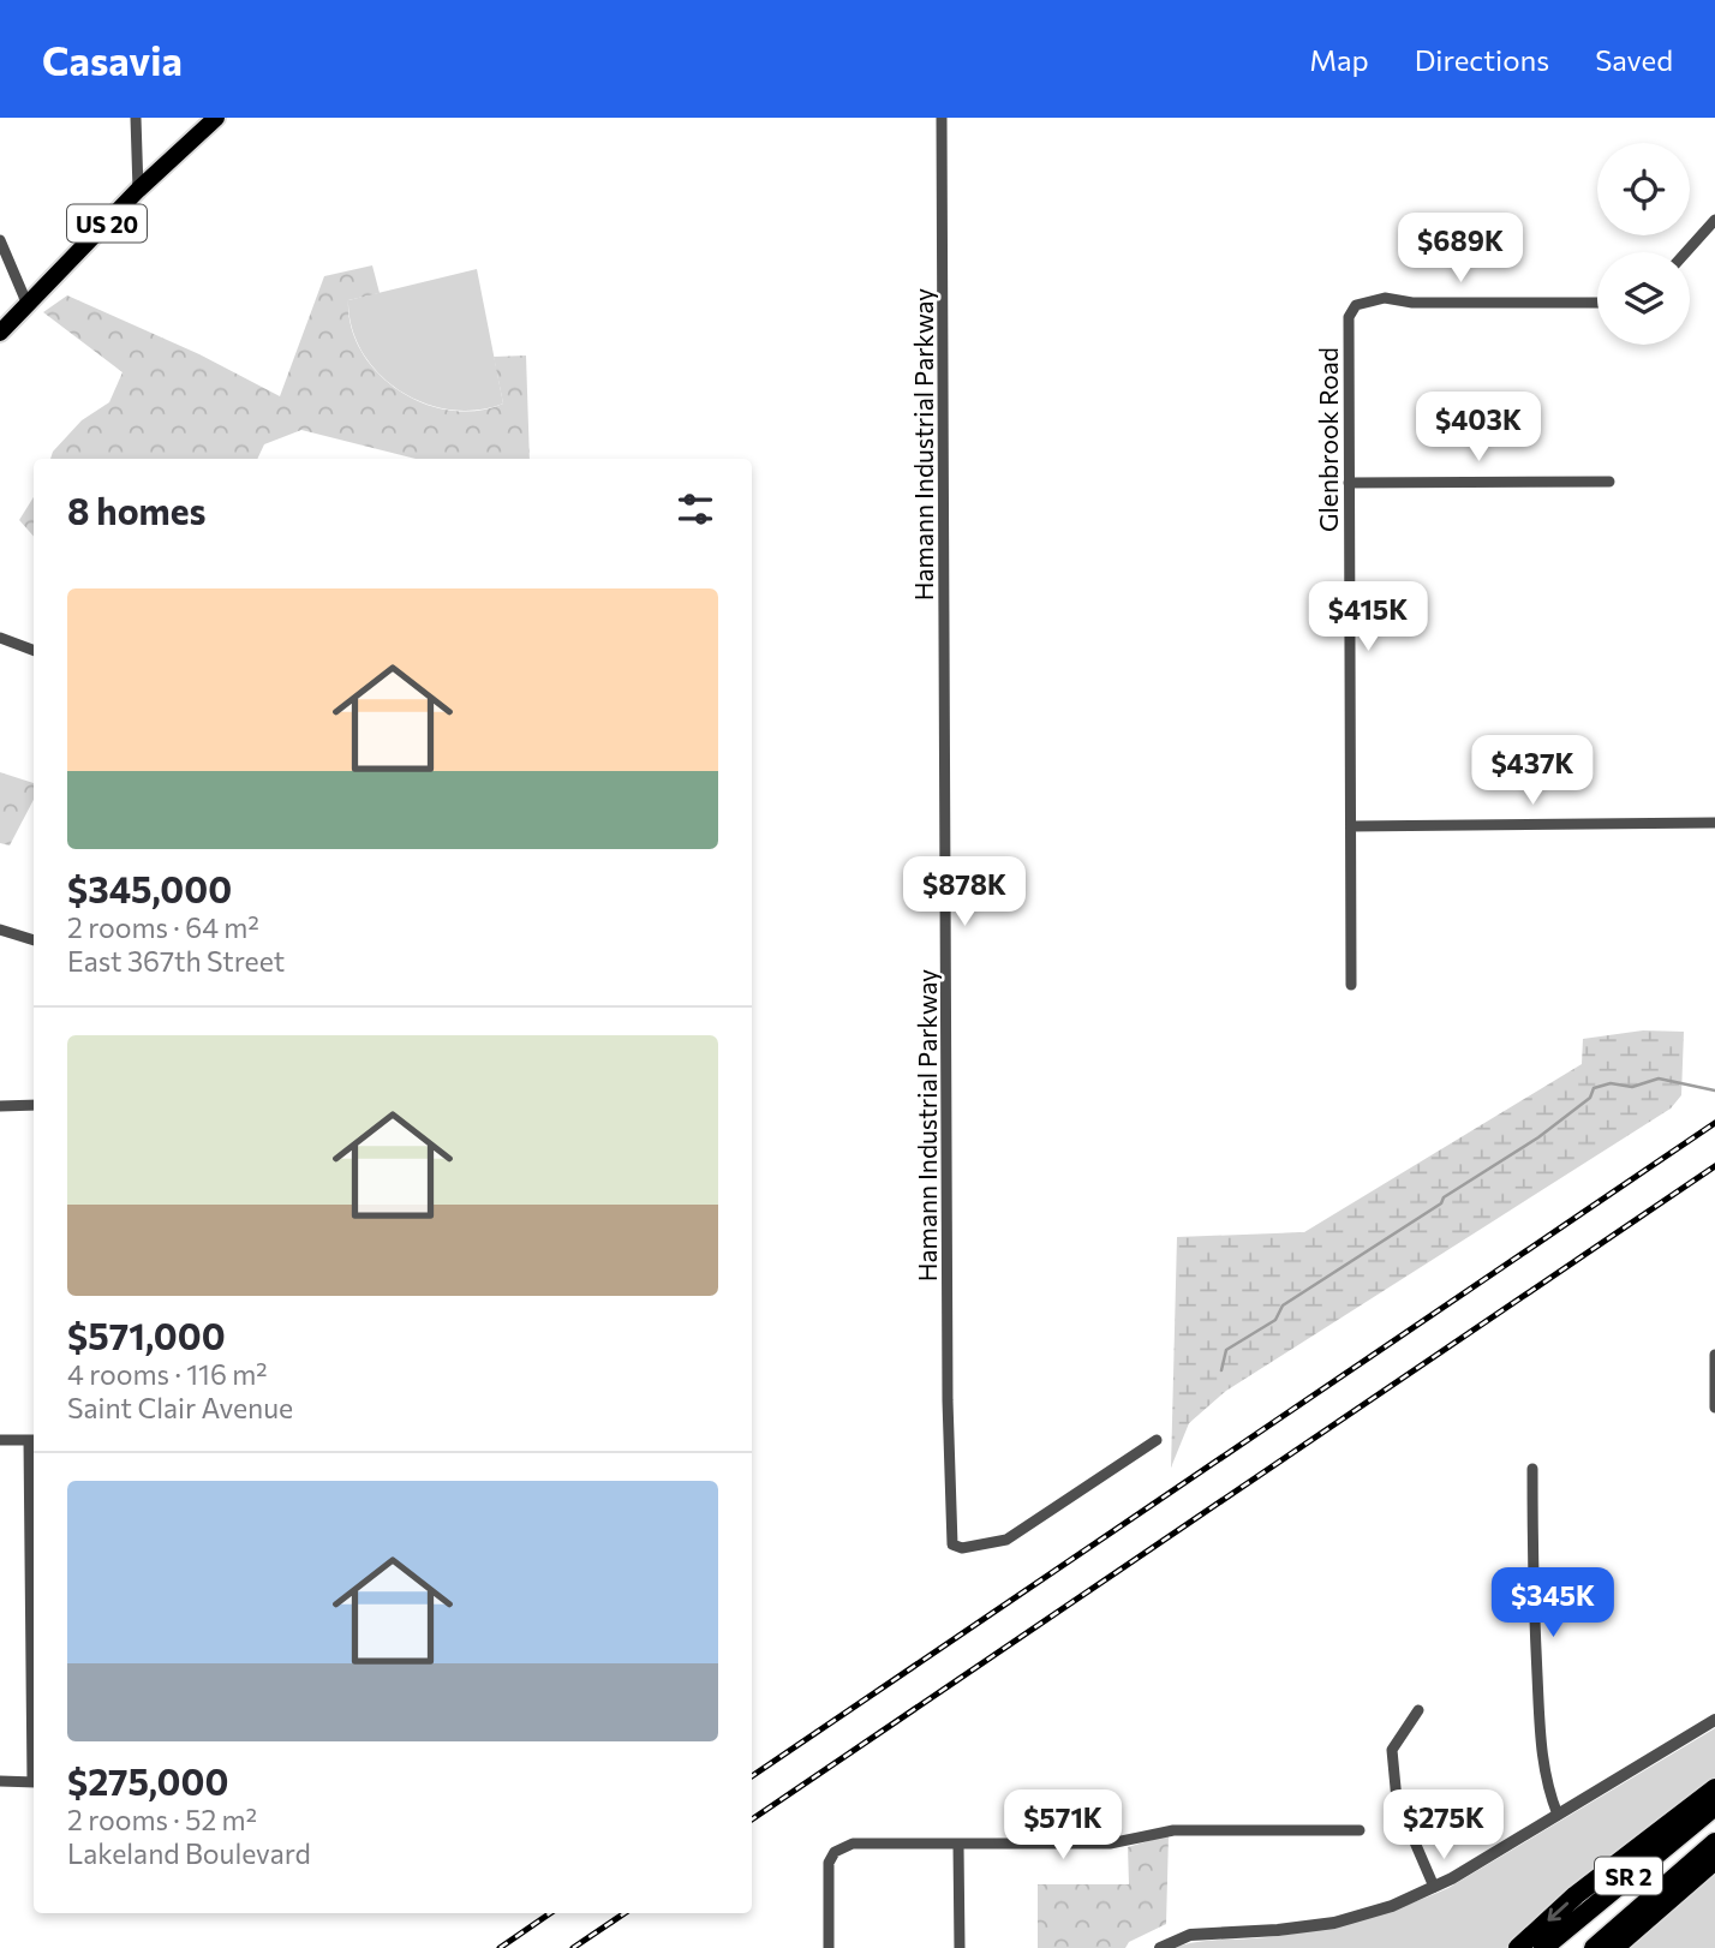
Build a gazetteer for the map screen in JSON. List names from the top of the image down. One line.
{"streets":{"highway":["SR 2"],"main road":["US 20"],"street":["Glenbrook Road","Hamann Industrial Parkway"]},"page":{"header":"Casavia","nav":["Map","Directions","Saved"],"price":["$689K","$403K","$415K","$437K","$878K","$345K","$571K","$275K"],"heading":"8 homes","list":[{"name":"$345,000","note":"2 rooms · 64 m² · East 367th Street"},{"name":"$571,000","note":"4 rooms · 116 m² · Saint Clair Avenue"},{"name":"$275,000","note":"2 rooms · 52 m² · Lakeland Boulevard"}]}}
